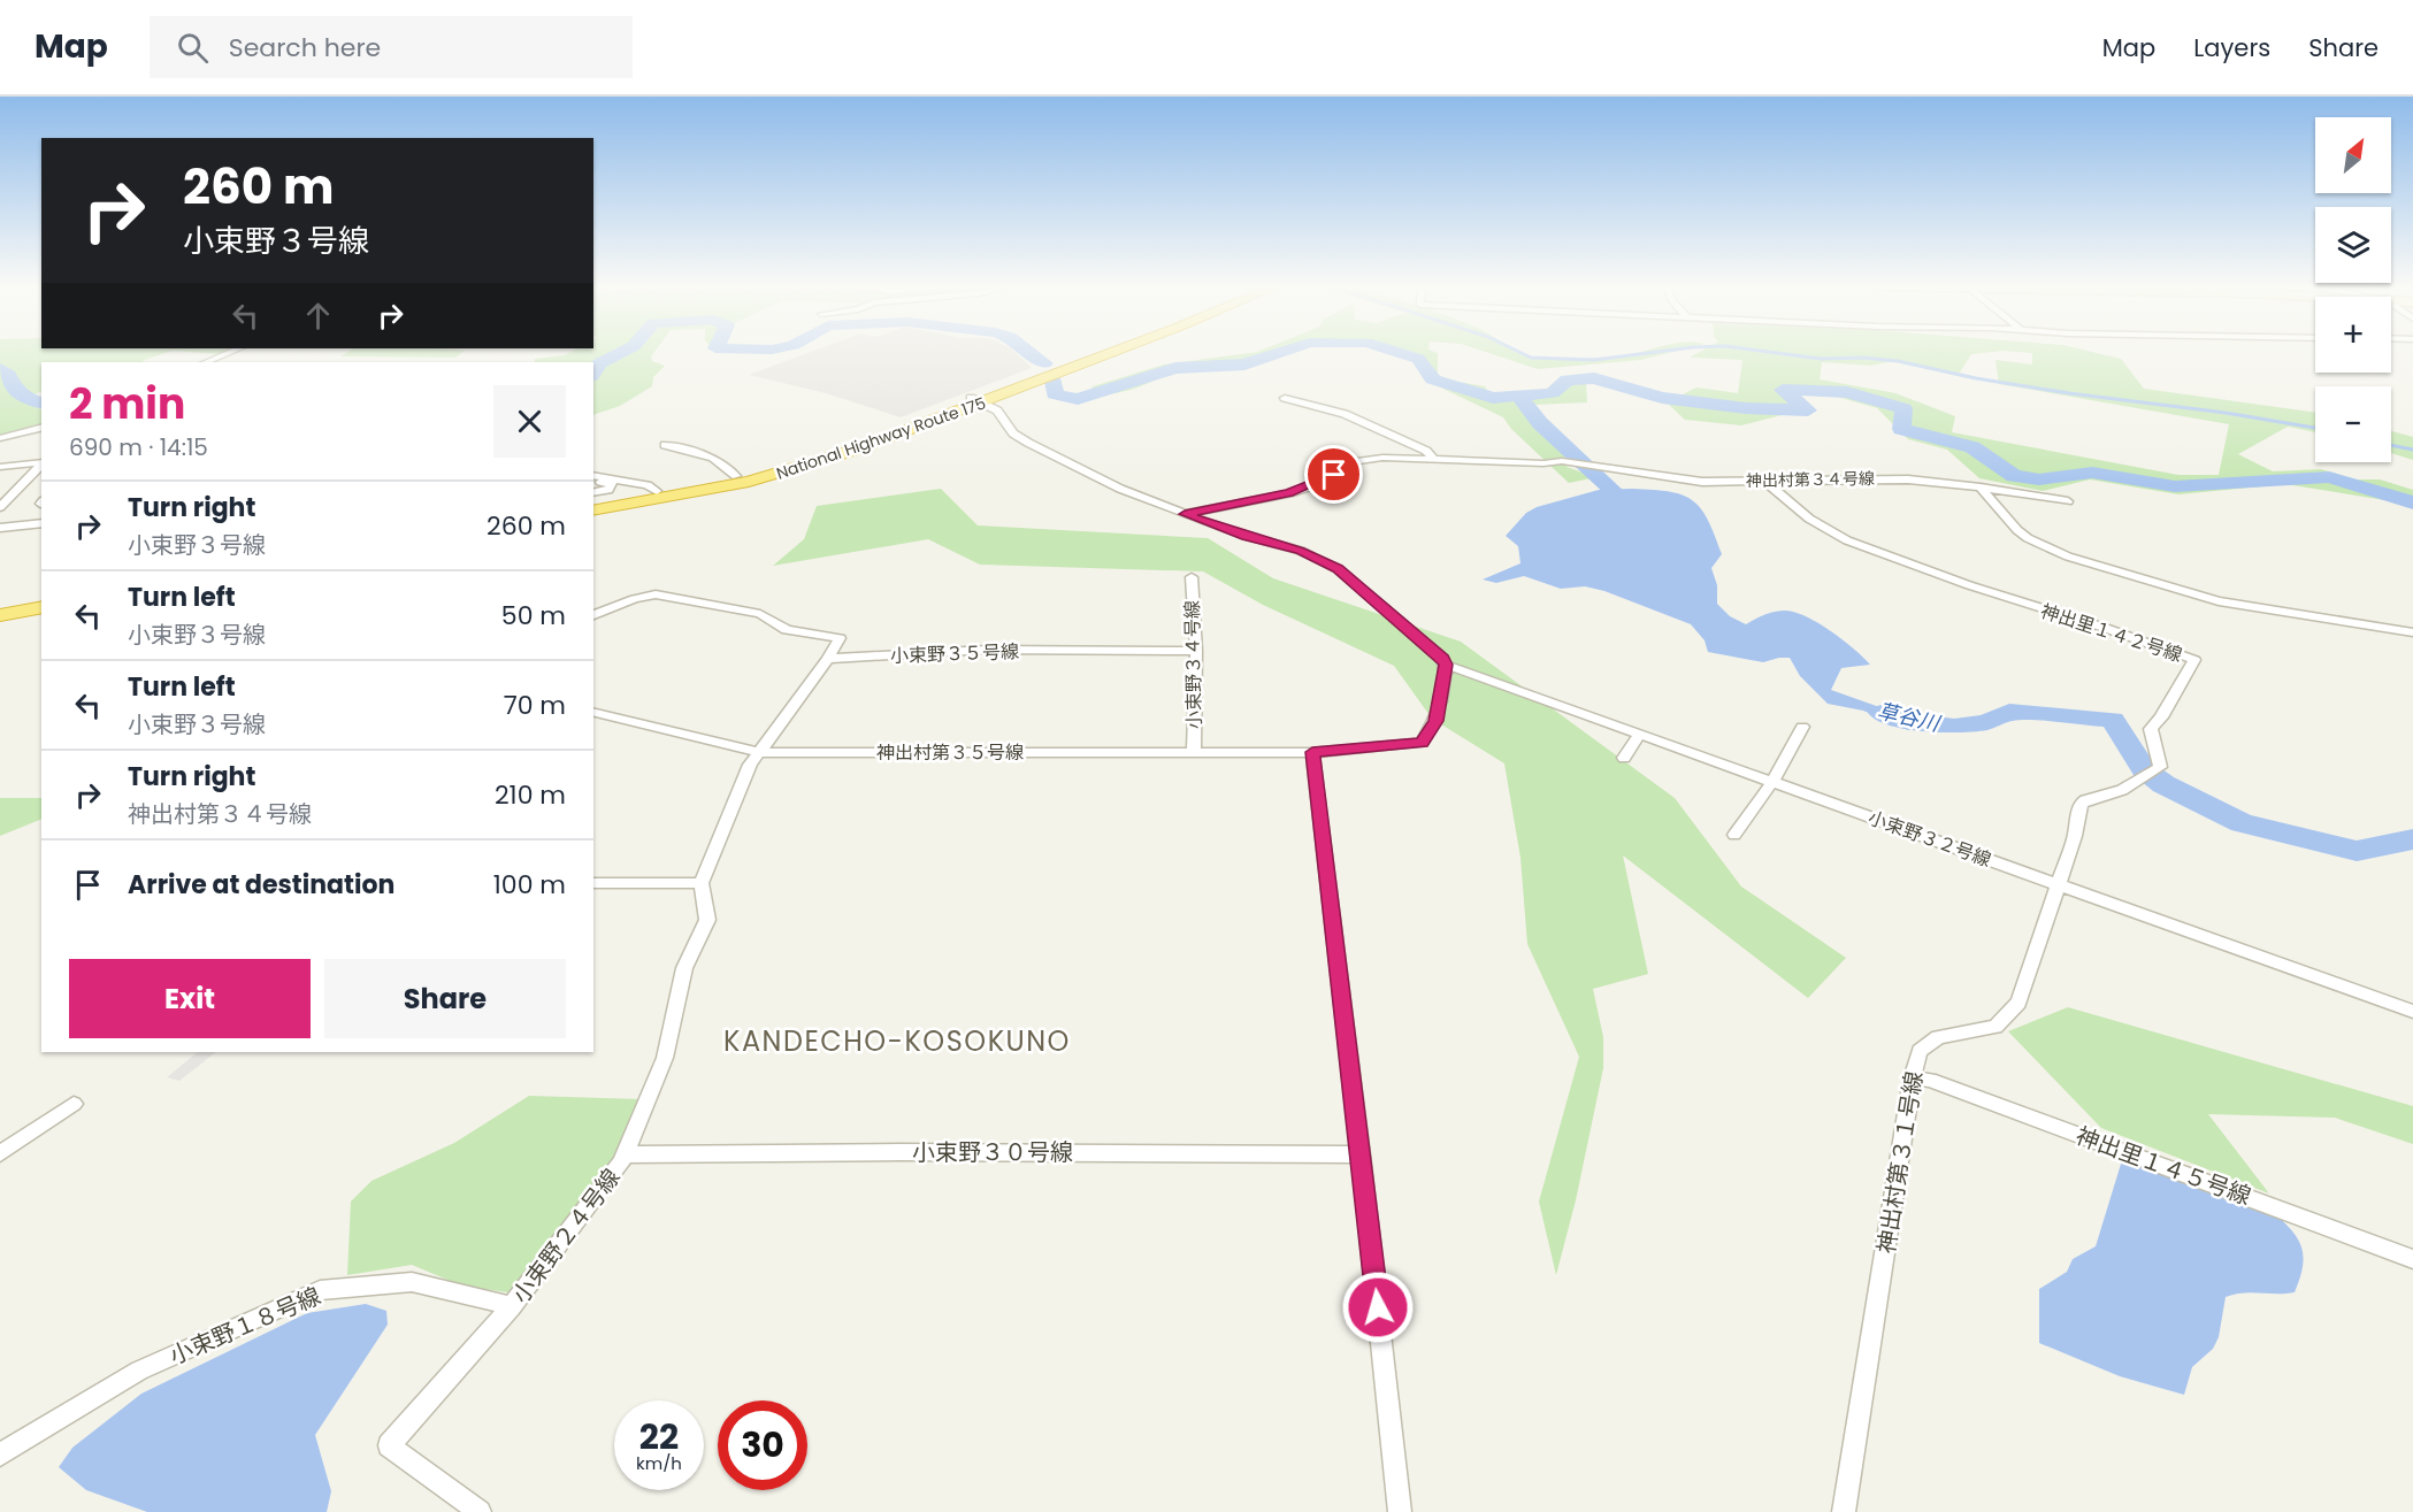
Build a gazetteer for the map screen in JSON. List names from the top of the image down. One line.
{"streets":{"highway":["National Highway Route 175"],"street":["神出村第３４号線","神出里１４２号線","小束野３５号線","小束野３４号線","神出村第３５号線","小束野３２号線","小束野３０号線","神出村第３１号線","神出里１４５号線","小束野２４号線","小束野１８号線"]},"crossings":[["神出村第３４号線","神出里１４２号線"],["神出里１４２号線","小束野３２号線"],["神出里１４２号線","神出村第３１号線"],["小束野３５号線","小束野３４号線"],["小束野３４号線","神出村第３５号線"],["神出村第３５号線","小束野３２号線"],["小束野３２号線","神出村第３１号線"],["小束野３０号線","小束野２４号線"],["神出村第３１号線","神出里１４５号線"],["小束野２４号線","小束野１８号線"]],"districts":["KANDECHO-KOSOKUNO"],"water":["草谷川"],"north":"top right","page":{"header":"Map","search":"Search here","nav":["Map","Layers","Share"],"map_buttons":["+","−"],"turn":["260 m","小束野３号線"],"heading":["2 min","690 m · 14:15"],"list":[{"name":"Turn right","note":"小束野３号線","value":"260 m"},{"name":"Turn left","note":"小束野３号線","value":"50 m"},{"name":"Turn left","note":"小束野３号線","value":"70 m"},{"name":"Turn right","note":"神出村第３４号線","value":"210 m"},{"name":"Arrive at destination","value":"100 m"}],"buttons":["Exit","Share"],"speed":"22 km/h","limit":"30"}}
